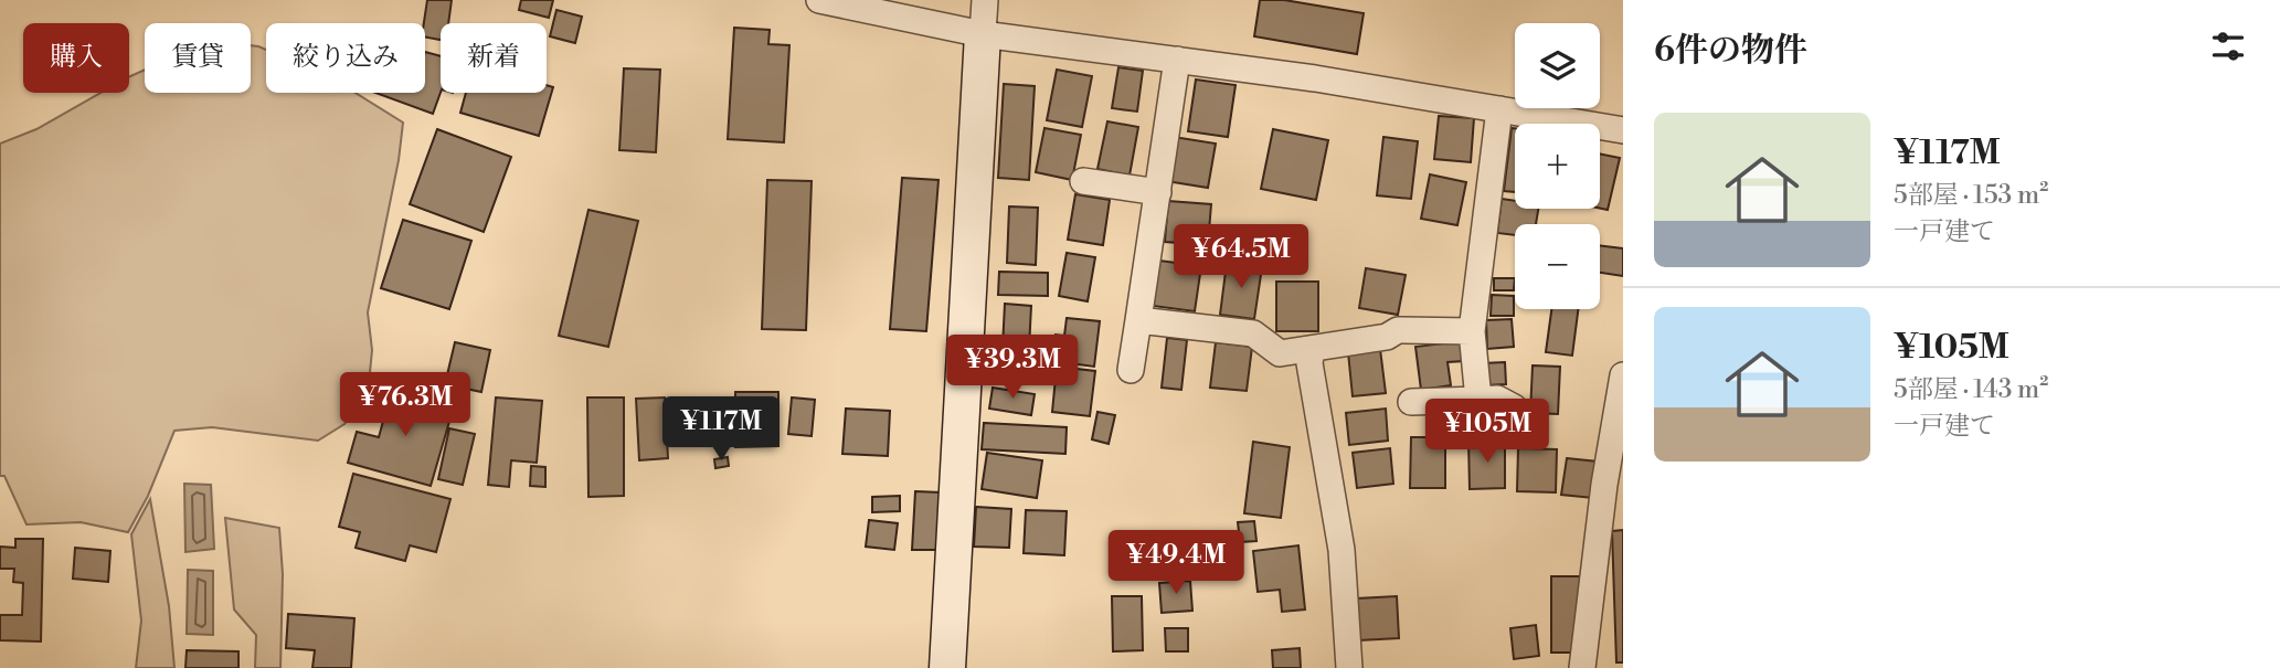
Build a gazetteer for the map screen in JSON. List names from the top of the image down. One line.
{"page":{"heading":"6件の物件","map_buttons":["+","−"],"chip":["購入","賃貸","絞り込み","新着"],"list":[{"name":"¥117M","note":"5部屋 · 153 m² · 一戸建て"},{"name":"¥105M","note":"5部屋 · 143 m² · 一戸建て"}],"price":["¥64.5M","¥39.3M","¥76.3M","¥117M","¥105M","¥49.4M"]}}
